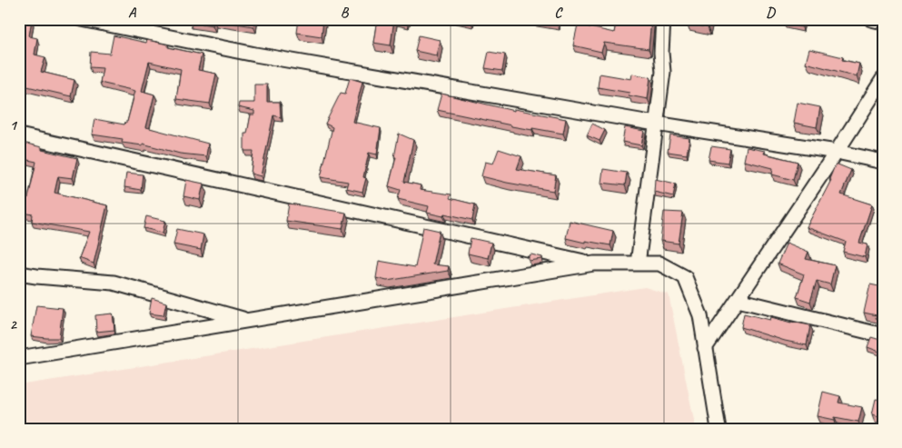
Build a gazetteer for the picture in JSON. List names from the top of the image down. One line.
{"grid":{"columns":["A","B","C","D"],"rows":["1","2"]}}
